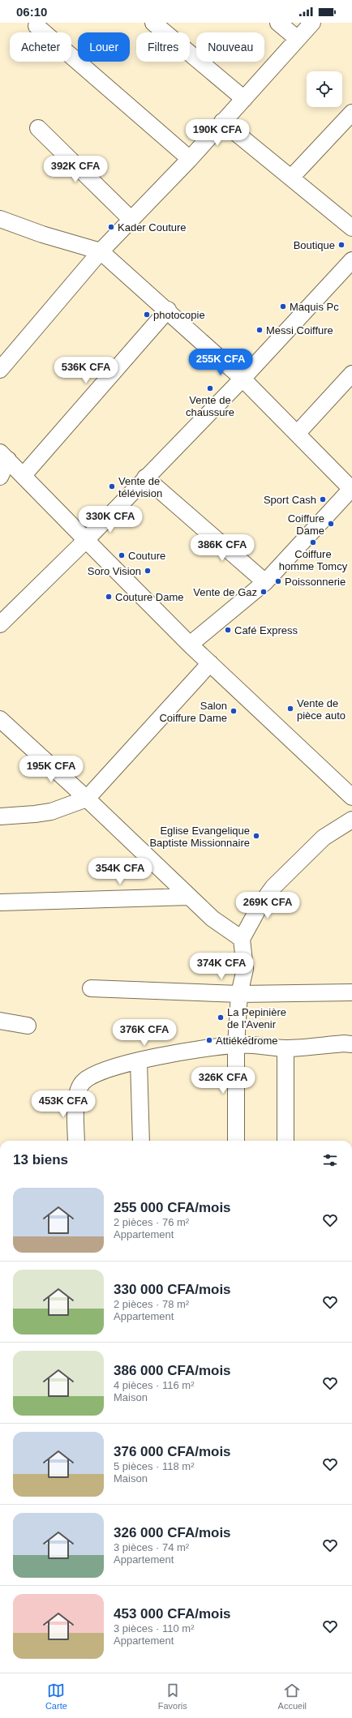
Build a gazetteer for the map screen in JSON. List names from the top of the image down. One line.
{"places":["Kader Couture","Boutique","Maquis Pc","photocopie","Messi Coiffure","Vente de chaussure","Vente de télévision","Sport Cash","Coiffure Dame","Coiffure homme Tomcy","Couture","Soro Vision","Poissonnerie","Vente de Gaz","Couture Dame","Café Express","Vente de pièce auto","Salon Coiffure Dame","Eglise Evangelique Baptiste Missionnaire","La Pepinière de l'Avenir","Attiékédrome"],"page":{"status":"06:10","chip":["Acheter","Louer","Filtres","Nouveau"],"price":["190K CFA","392K CFA","255K CFA","536K CFA","330K CFA","386K CFA","195K CFA","354K CFA","269K CFA","374K CFA","376K CFA","326K CFA","453K CFA"],"heading":"13 biens","list":[{"name":"255 000 CFA/mois","note":"2 pièces · 76 m² · Appartement"},{"name":"330 000 CFA/mois","note":"2 pièces · 78 m² · Appartement"},{"name":"386 000 CFA/mois","note":"4 pièces · 116 m² · Maison"},{"name":"376 000 CFA/mois","note":"5 pièces · 118 m² · Maison"},{"name":"326 000 CFA/mois","note":"3 pièces · 74 m² · Appartement"},{"name":"453 000 CFA/mois","note":"3 pièces · 110 m² · Appartement"}],"tabs":["Carte","Favoris","Accueil"]}}
